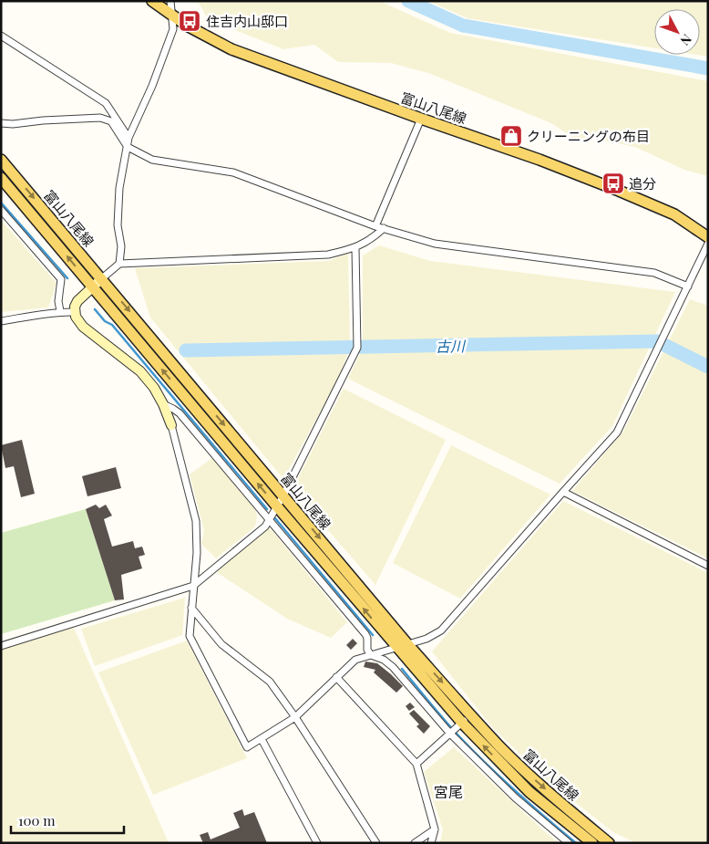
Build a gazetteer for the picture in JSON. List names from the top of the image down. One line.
{"streets":{"main road":["富山八尾線"]},"districts":["宮尾"],"water":["古川"],"places":{"bus stop":["住吉内山邸口","追分"],"shop":["クリーニングの布目"]},"scale_bar":"100 m","north":"bottom right"}
